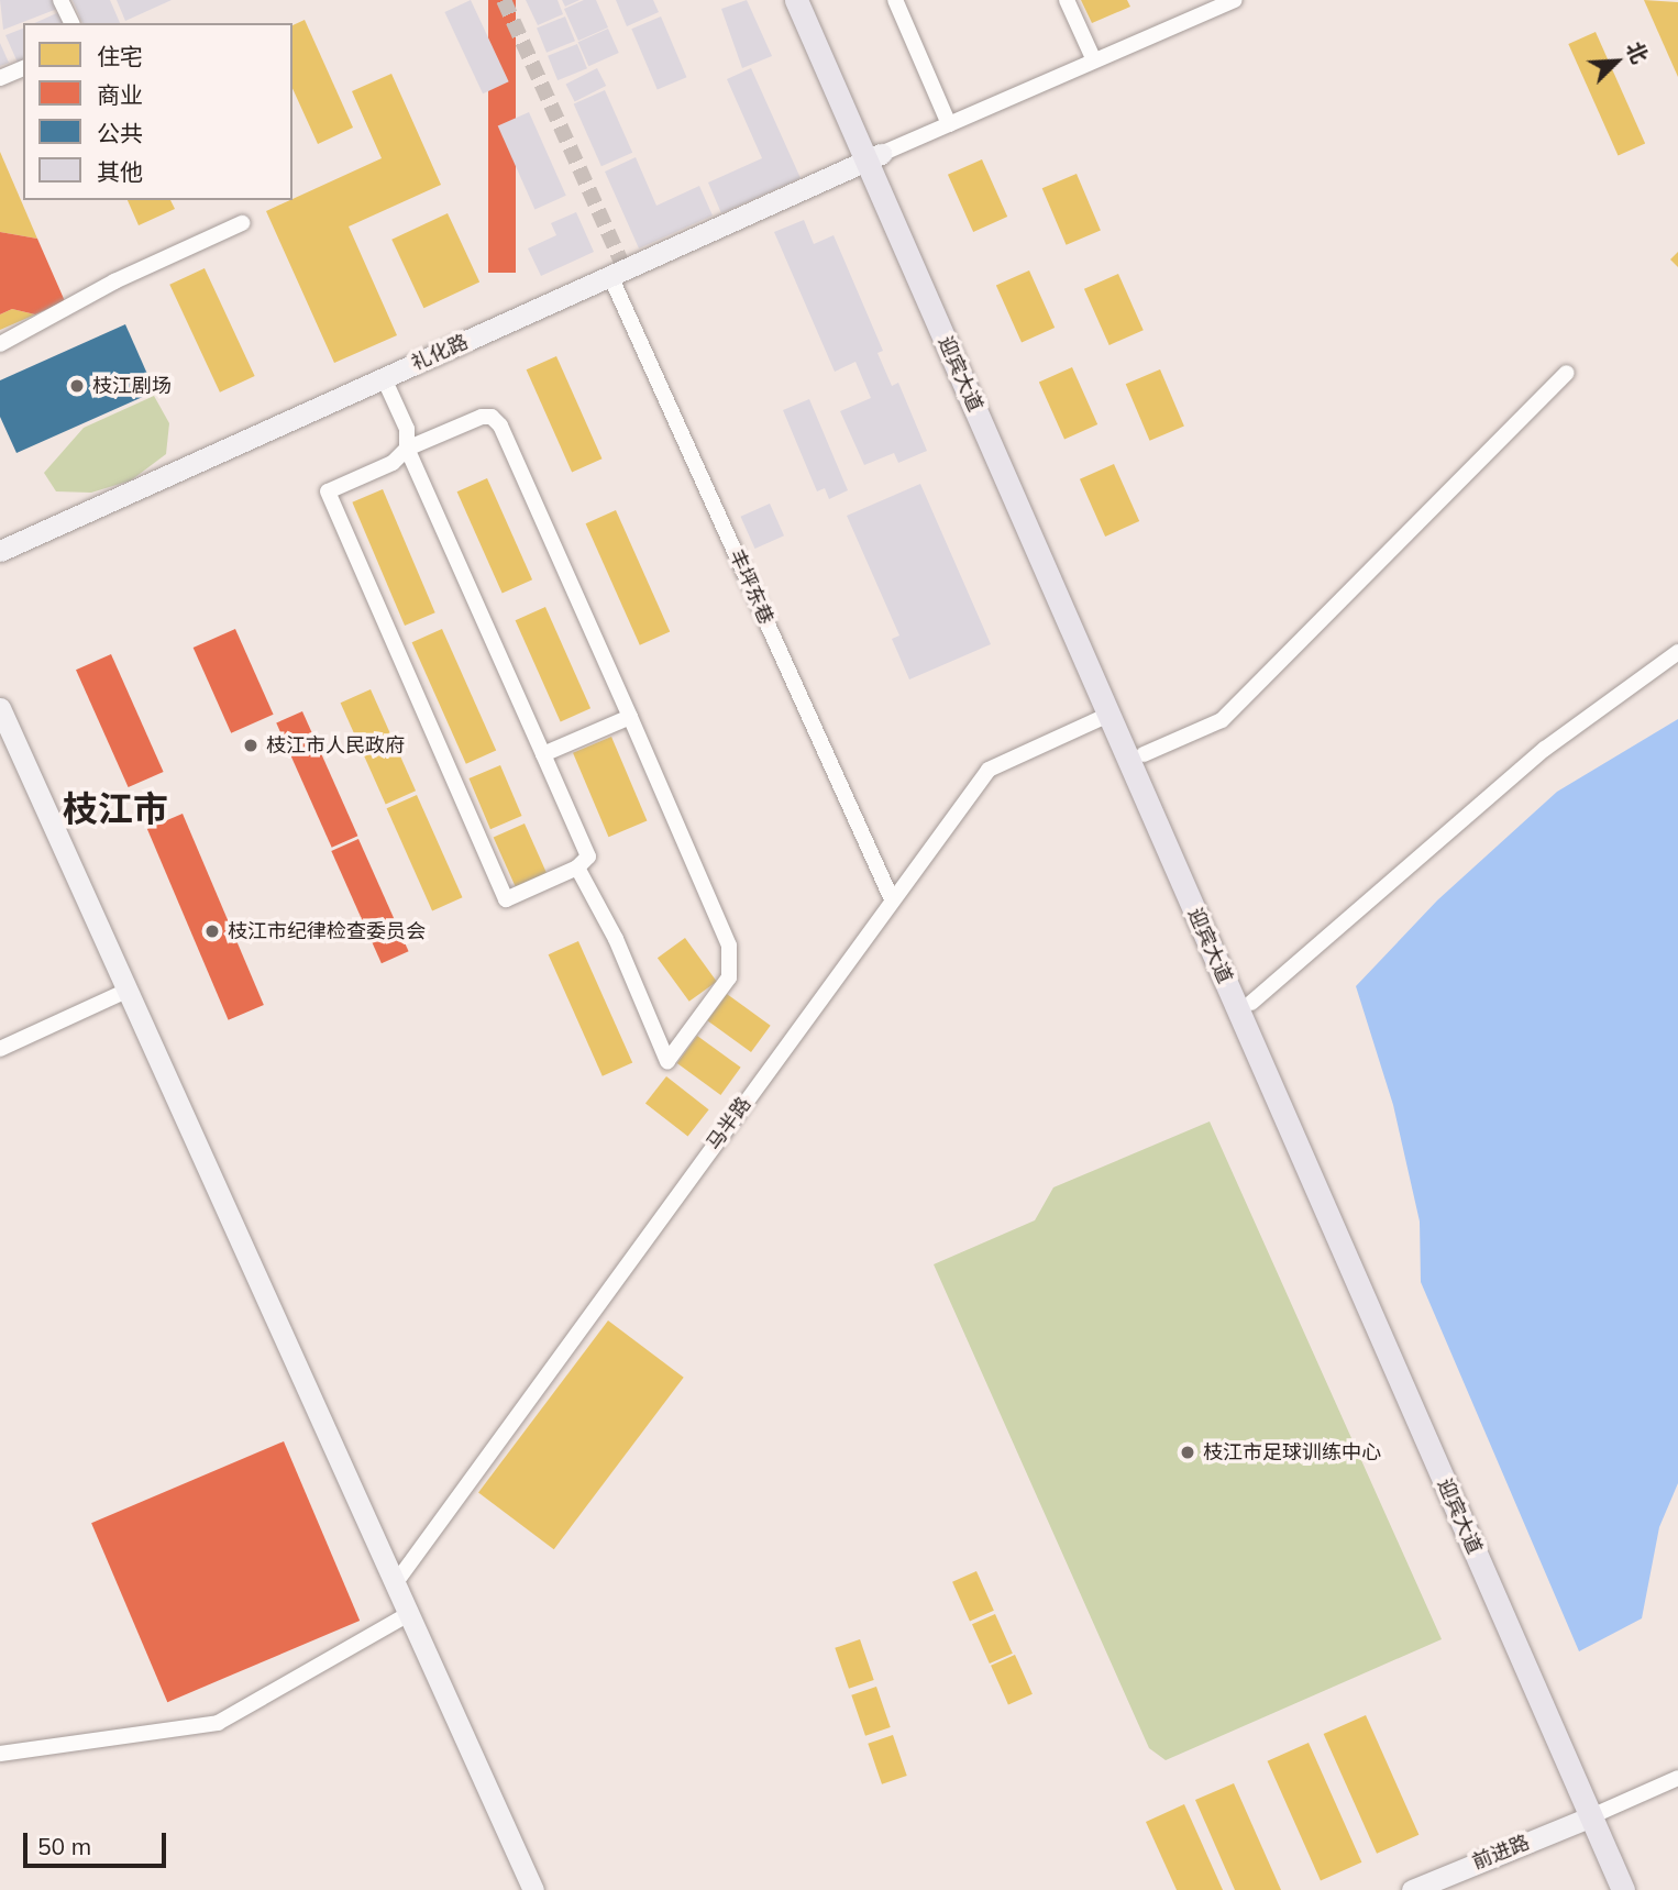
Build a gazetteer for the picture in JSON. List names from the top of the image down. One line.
{"streets":{"main road":["迎宾大道"],"street":["礼化路","丰坪东巷","马半路","前进路"]},"crossings":[["礼化路","迎宾大道"],["礼化路","丰坪东巷"],["迎宾大道","马半路"],["迎宾大道","前进路"],["丰坪东巷","马半路"]],"districts":["枝江市"],"places":["枝江剧场","枝江市人民政府","枝江市纪律检查委员会","枝江市足球训练中心"],"legend":["住宅","商业","公共","其他"],"scale_bar":"50 m","north":"top right"}
